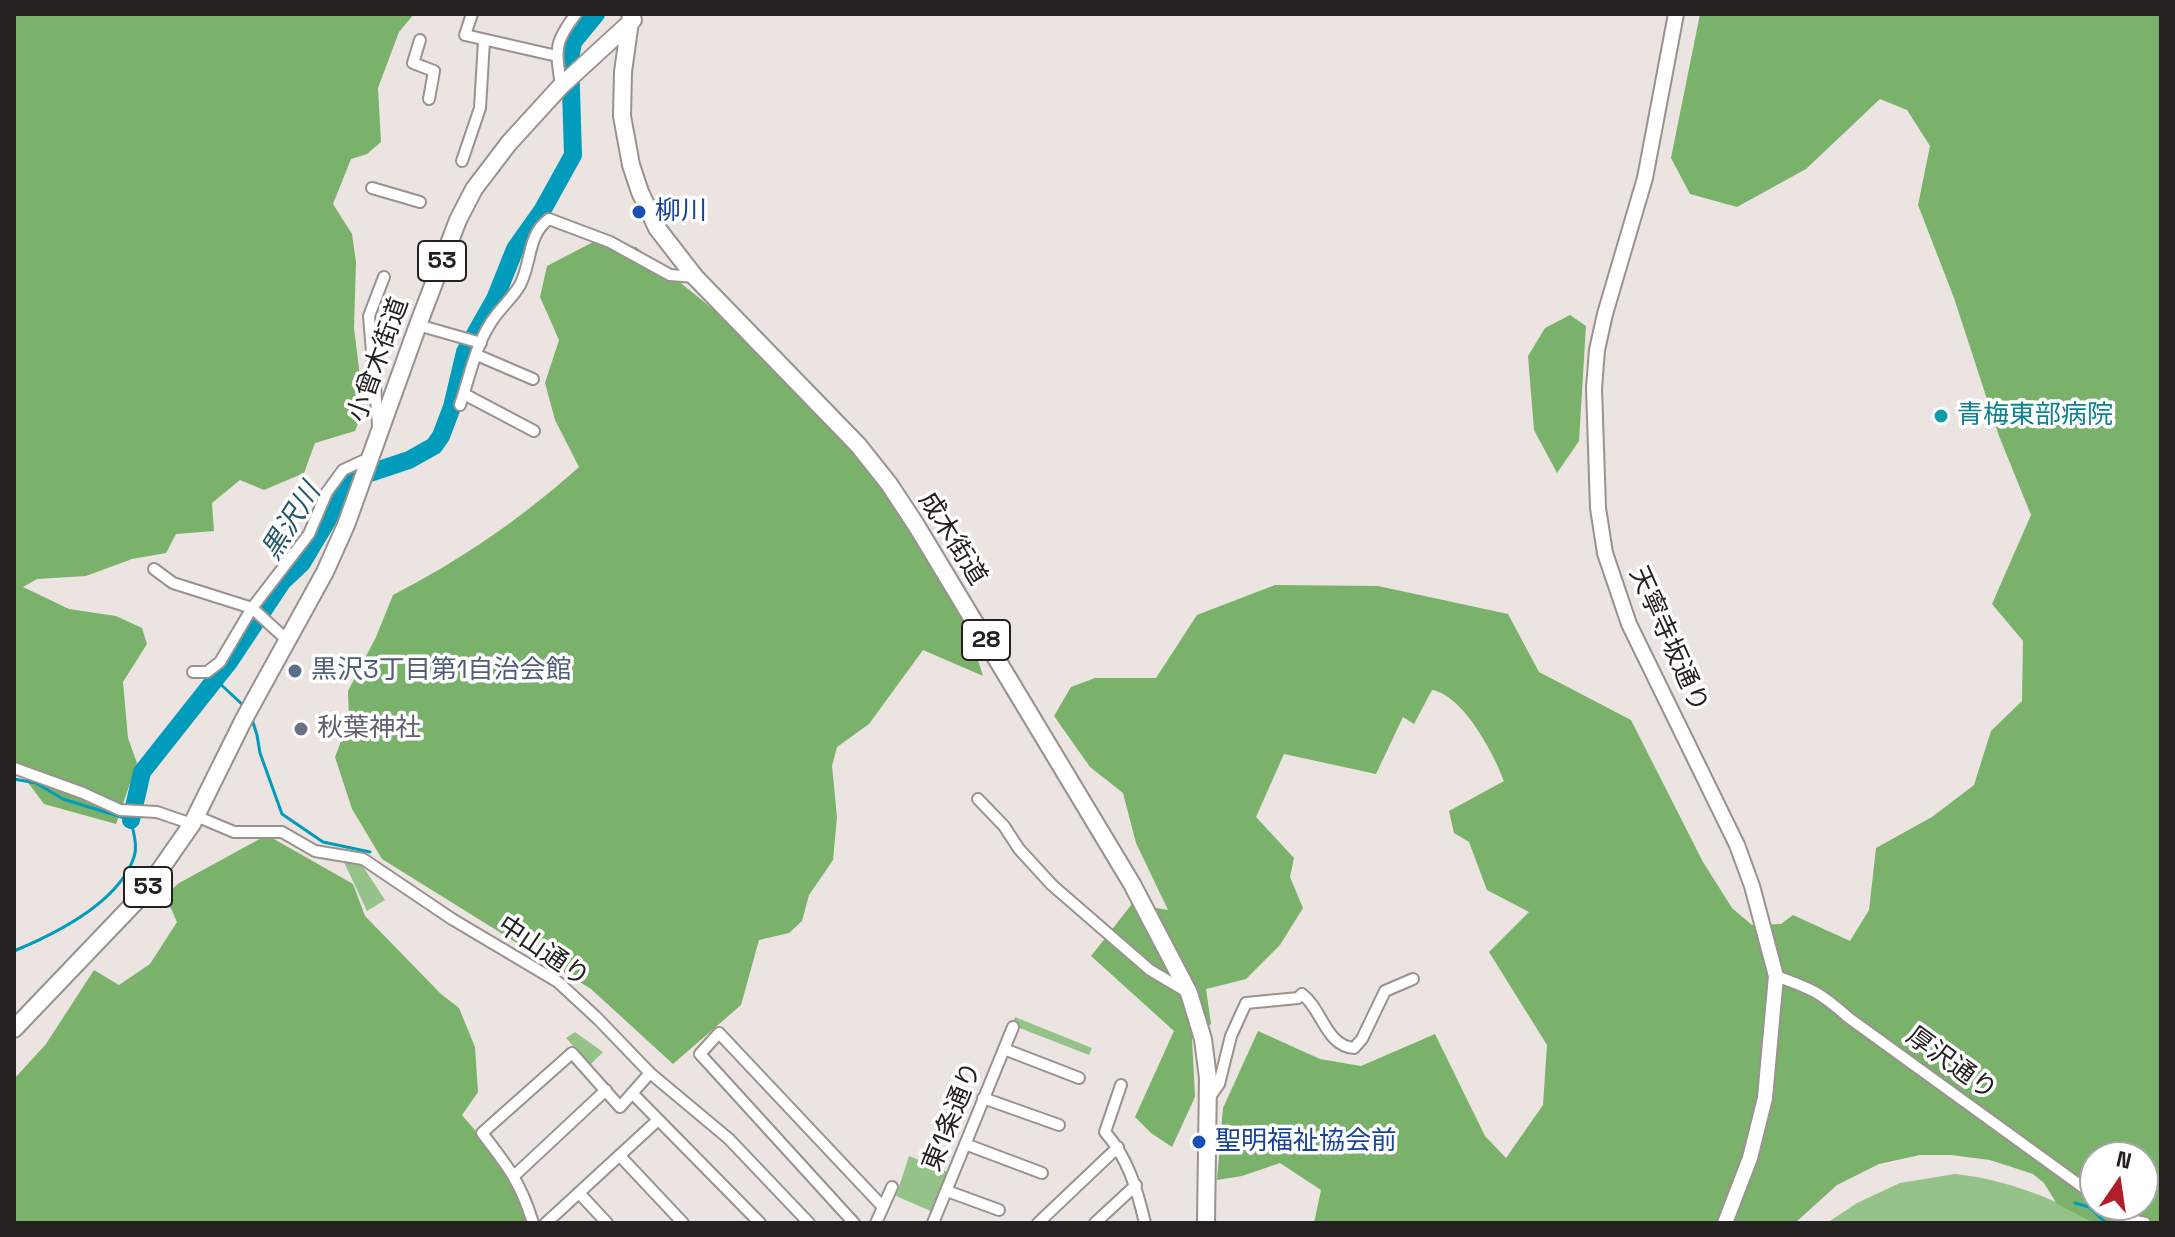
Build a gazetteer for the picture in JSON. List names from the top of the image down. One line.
{"streets":{"main road":["53","小曾木街道","成木街道","28"],"street":["天寧寺坂通り","中山通り","厚沢通り","東1条通り"]},"crossings":[["小曾木街道","成木街道"],["小曾木街道","中山通り"],["天寧寺坂通り","厚沢通り"]],"water":["黒沢川"],"places":["柳川","青梅東部病院","黒沢3丁目第1自治会館","秋葉神社","聖明福祉協会前"],"north":"top"}
